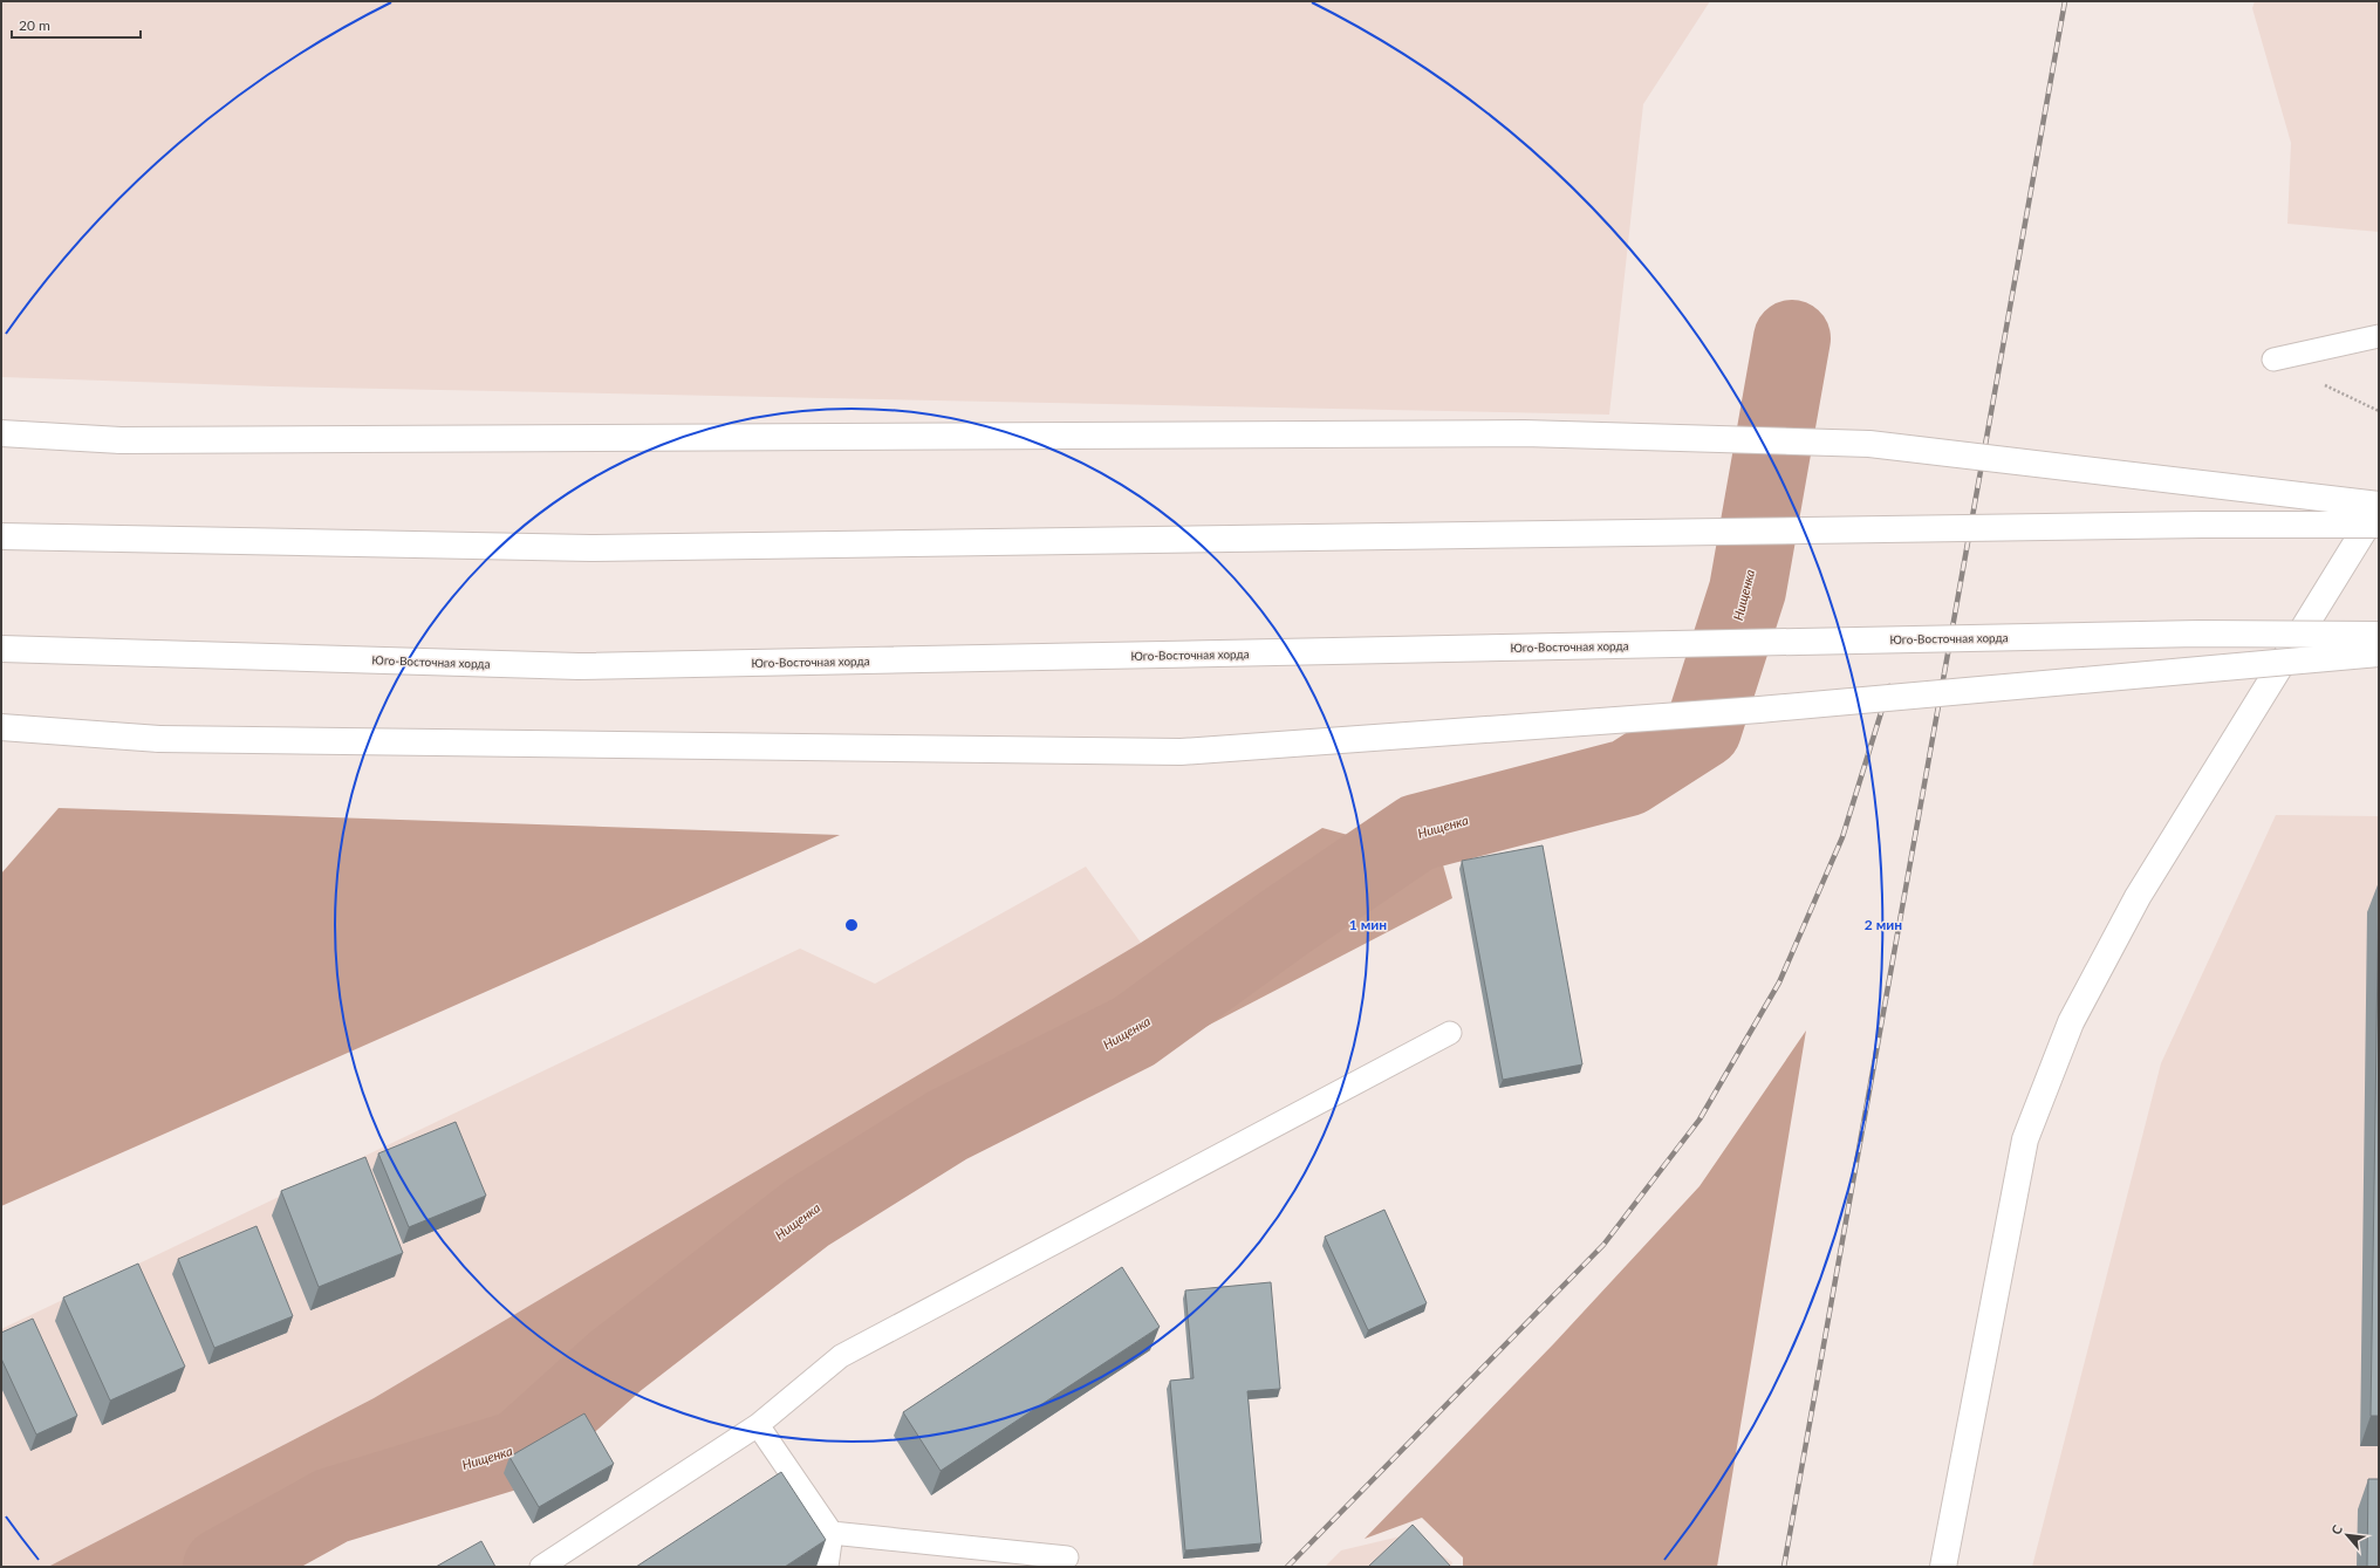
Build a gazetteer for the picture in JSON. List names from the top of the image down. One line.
{"streets":{"main road":["Юго-Восточная хорда"]},"water":["Нищенка"],"scale_bar":"20 m","north":"top left","rings":["1 мин","2 мин"]}
